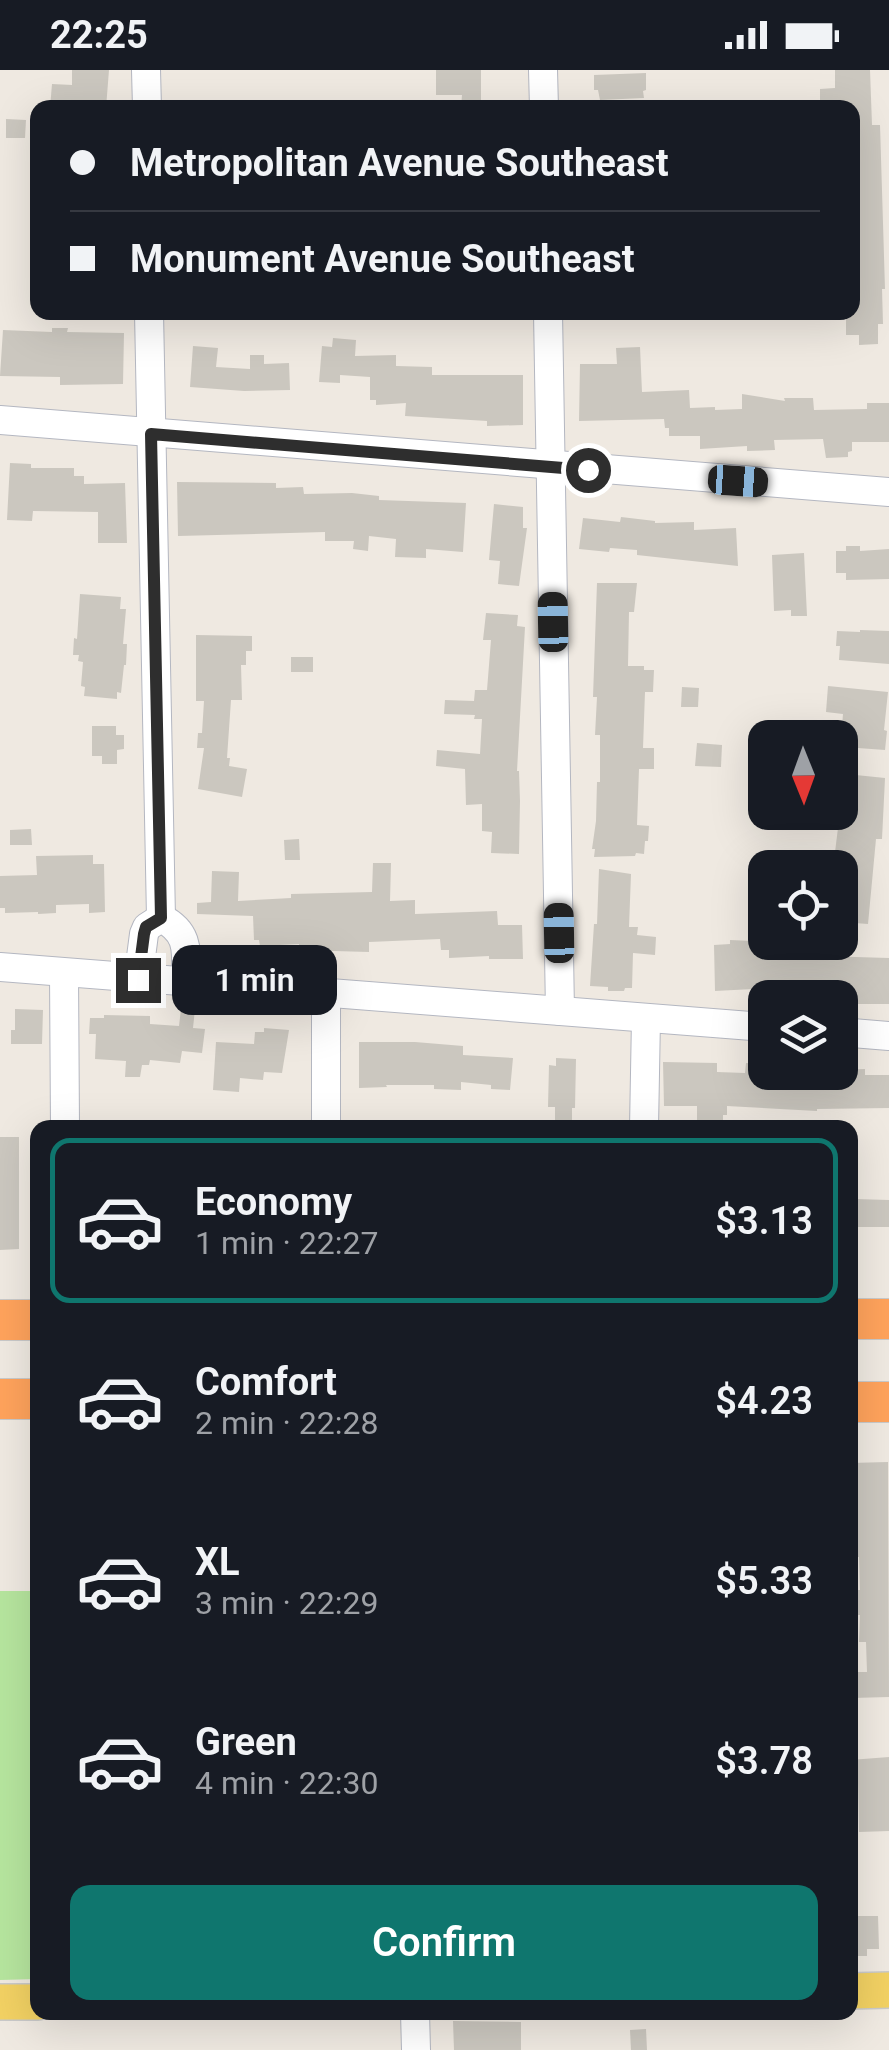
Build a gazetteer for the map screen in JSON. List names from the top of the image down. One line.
{"north":"bottom","page":{"status":"22:25","banner":["Metropolitan Avenue Southeast","Monument Avenue Southeast"],"bubble":"1 min","list":[{"name":"Economy","note":"1 min · 22:27","value":"$3.13"},{"name":"Comfort","note":"2 min · 22:28","value":"$4.23"},{"name":"XL","note":"3 min · 22:29","value":"$5.33"},{"name":"Green","note":"4 min · 22:30","value":"$3.78"}],"buttons":"Confirm"}}
